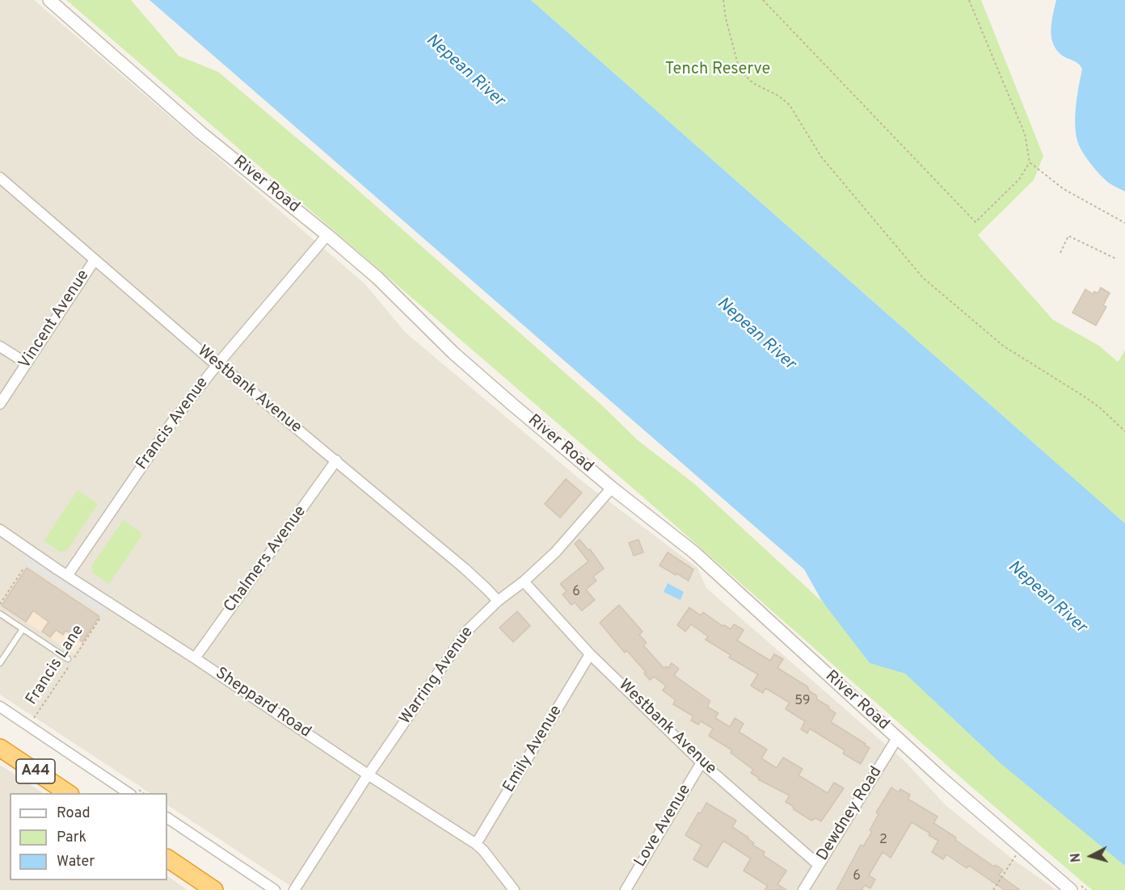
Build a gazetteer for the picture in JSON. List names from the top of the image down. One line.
{"streets":{"highway":["A44"],"street":["River Road","Vincent Avenue","Westbank Avenue","Francis Avenue","Chalmers Avenue","Warring Avenue","Sheppard Road","Emily Avenue","Dewdney Road","Love Avenue"],"path":["Francis Lane"]},"crossings":[["River Road","Francis Avenue"],["River Road","Warring Avenue"],["River Road","Dewdney Road"],["Vincent Avenue","Westbank Avenue"],["Westbank Avenue","Francis Avenue"],["Westbank Avenue","Chalmers Avenue"],["Westbank Avenue","Warring Avenue"],["Westbank Avenue","Emily Avenue"],["Westbank Avenue","Dewdney Road"],["Westbank Avenue","Love Avenue"],["Francis Avenue","Sheppard Road"],["Chalmers Avenue","Sheppard Road"],["Warring Avenue","Sheppard Road"],["Sheppard Road","Emily Avenue"]],"water":["Nepean River"],"parks":["Tench Reserve"],"house_numbers":["6","59","2","6"],"legend":["Road","Park","Water"],"north":"left"}
